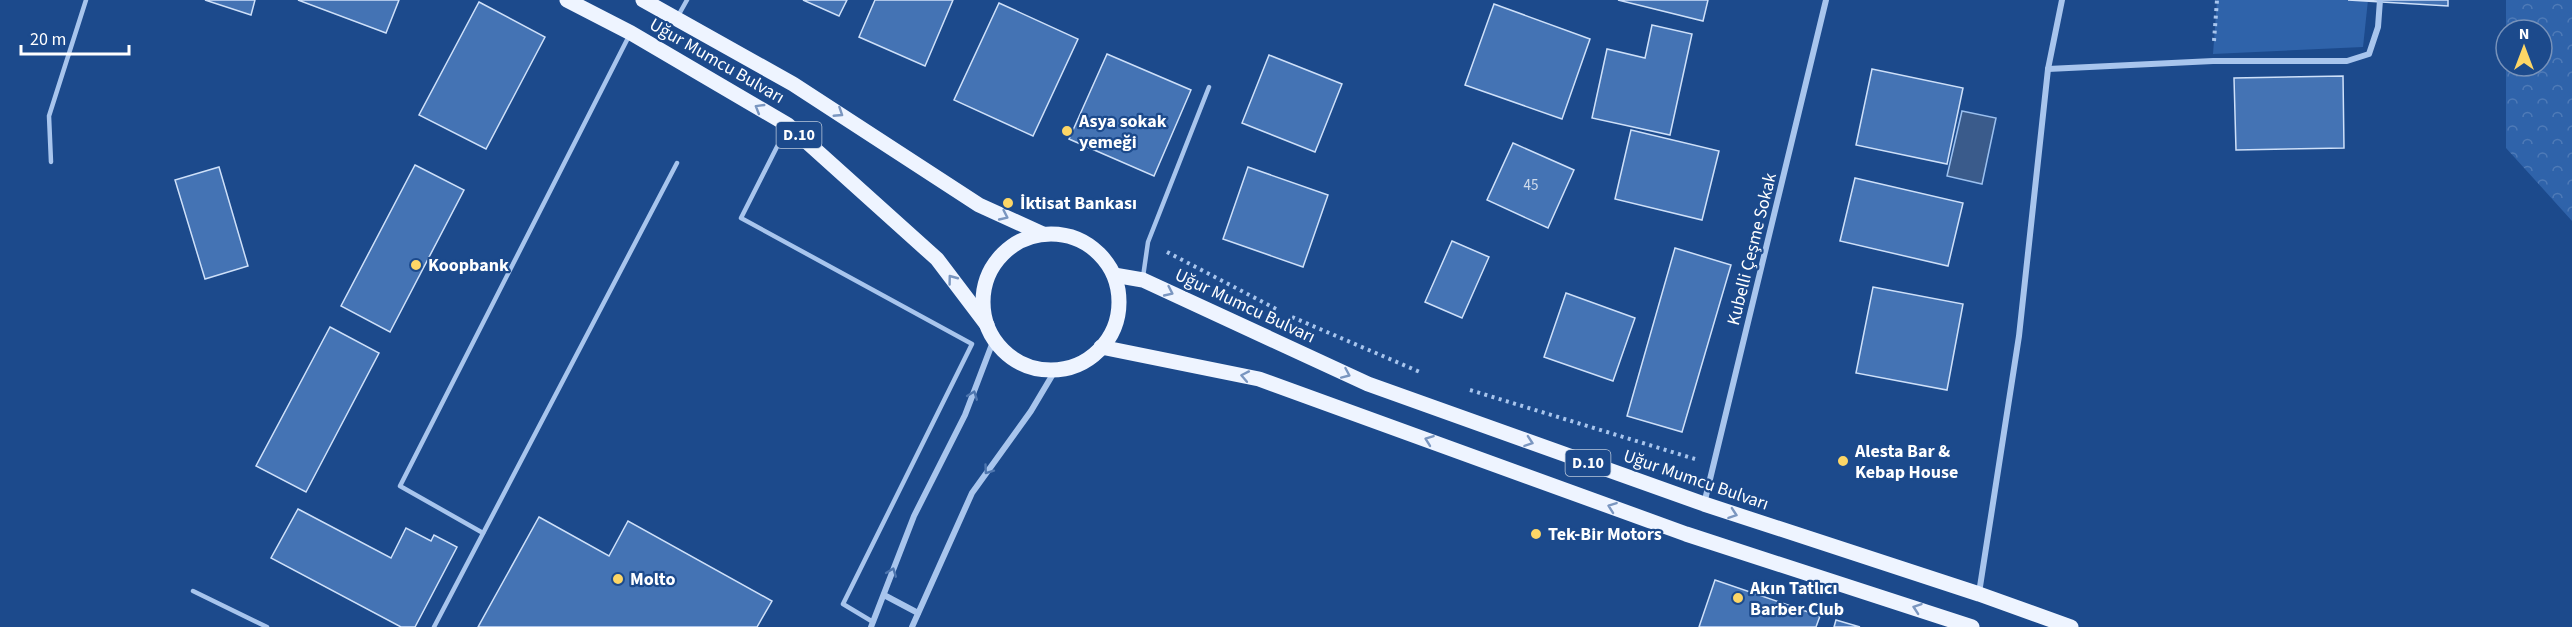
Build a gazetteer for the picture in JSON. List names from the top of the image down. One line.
{"streets":{"main road":["Uğur Mumcu Bulvarı","D.10"],"street":["Kubelli Çeşme Sokak"]},"crossings":[["Uğur Mumcu Bulvarı","D.10"],["Uğur Mumcu Bulvarı","Kubelli Çeşme Sokak"]],"places":["Asya sokak yemeği","İktisat Bankası","Koopbank","Alesta Bar & Kebap House","Tek-Bir Motors","Molto","Akın Tatlıcı Barber Club"],"house_numbers":["45"],"scale_bar":"20 m","north":"top"}
